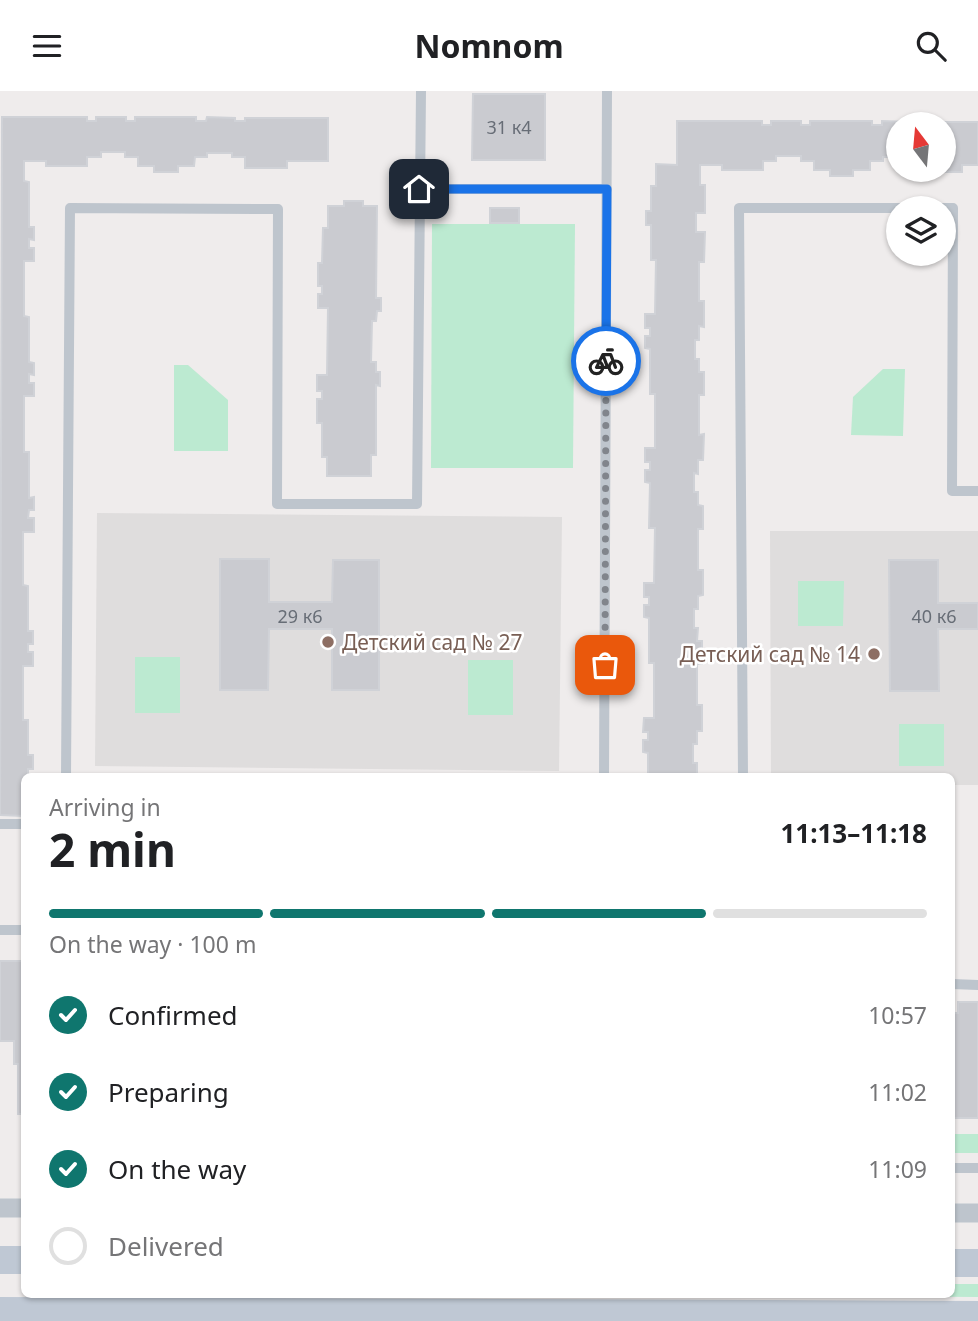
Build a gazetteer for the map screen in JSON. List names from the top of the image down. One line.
{"places":["Детский сад № 27","Детский сад № 14"],"house_numbers":["31 к4","29 к6","40 к6"],"north":"top","page":{"header":"Nomnom","heading":["2 min","Arriving in","11:13–11:18"],"bar":"On the way · 100 m","list":[["Confirmed","10:57"],["Preparing","11:02"],["On the way","11:09"],"Delivered"]}}
